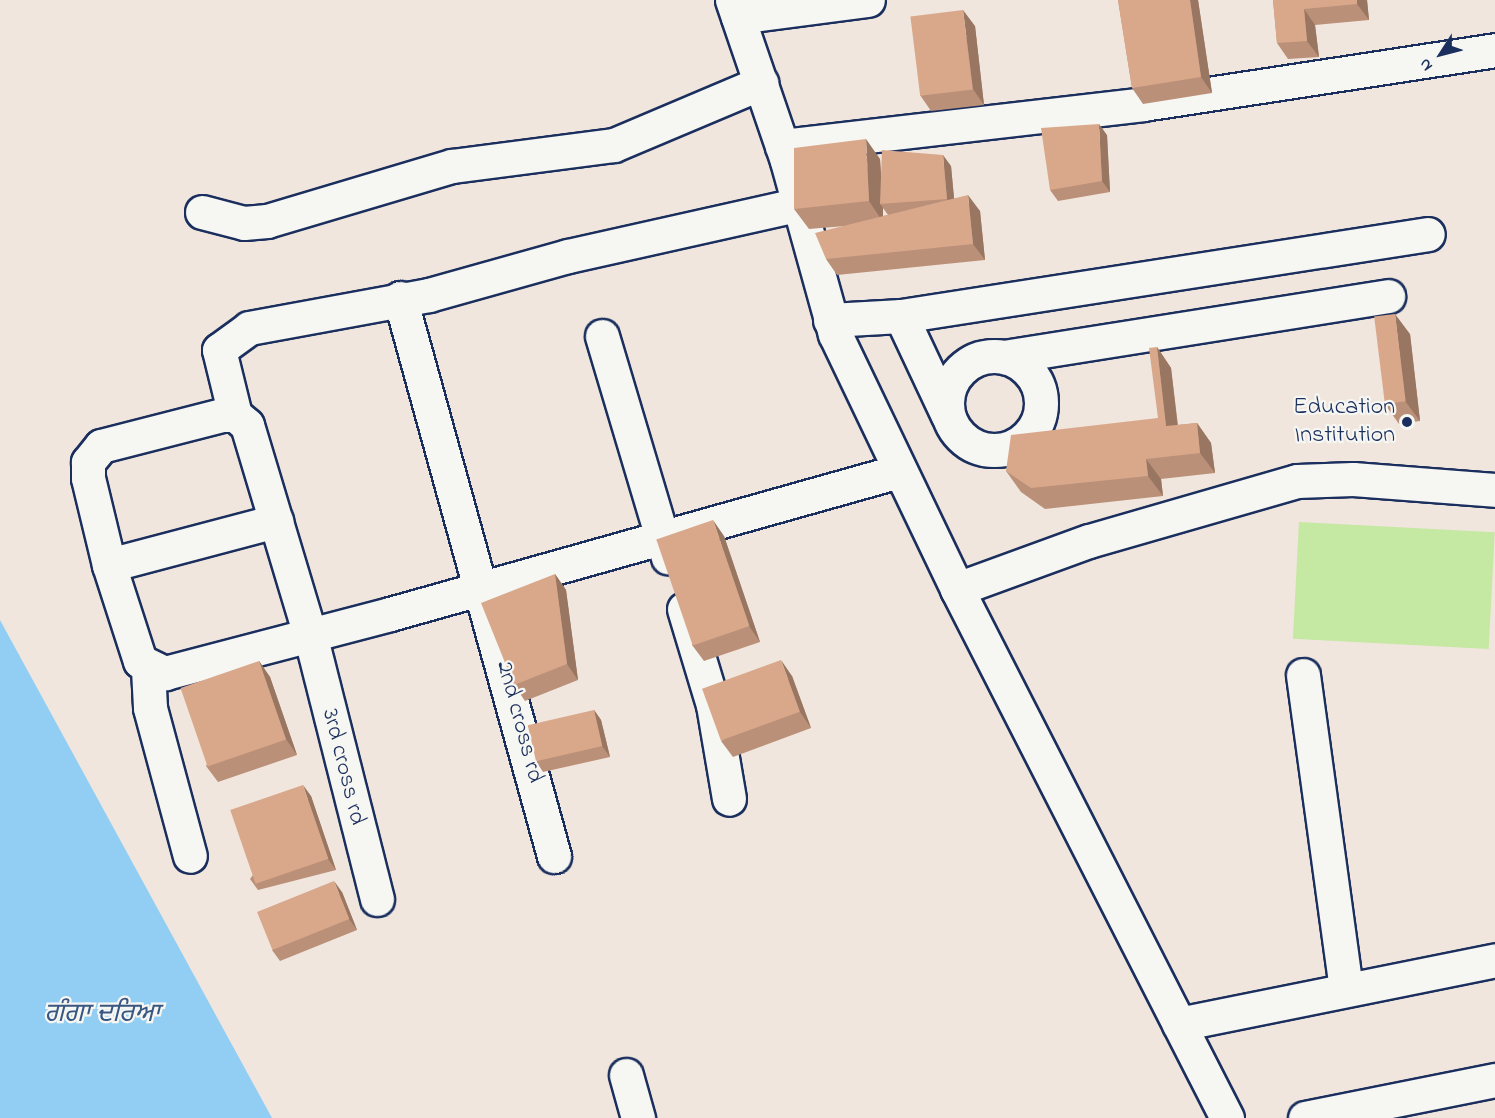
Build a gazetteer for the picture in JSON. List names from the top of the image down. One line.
{"streets":{"street":["2nd cross rd","3rd cross rd"]},"crossings":[["2nd cross rd","3rd cross rd"]],"water":["ਗੰਗਾ ਦਰਿਆ"],"places":["Education Institution"],"north":"bottom left"}
